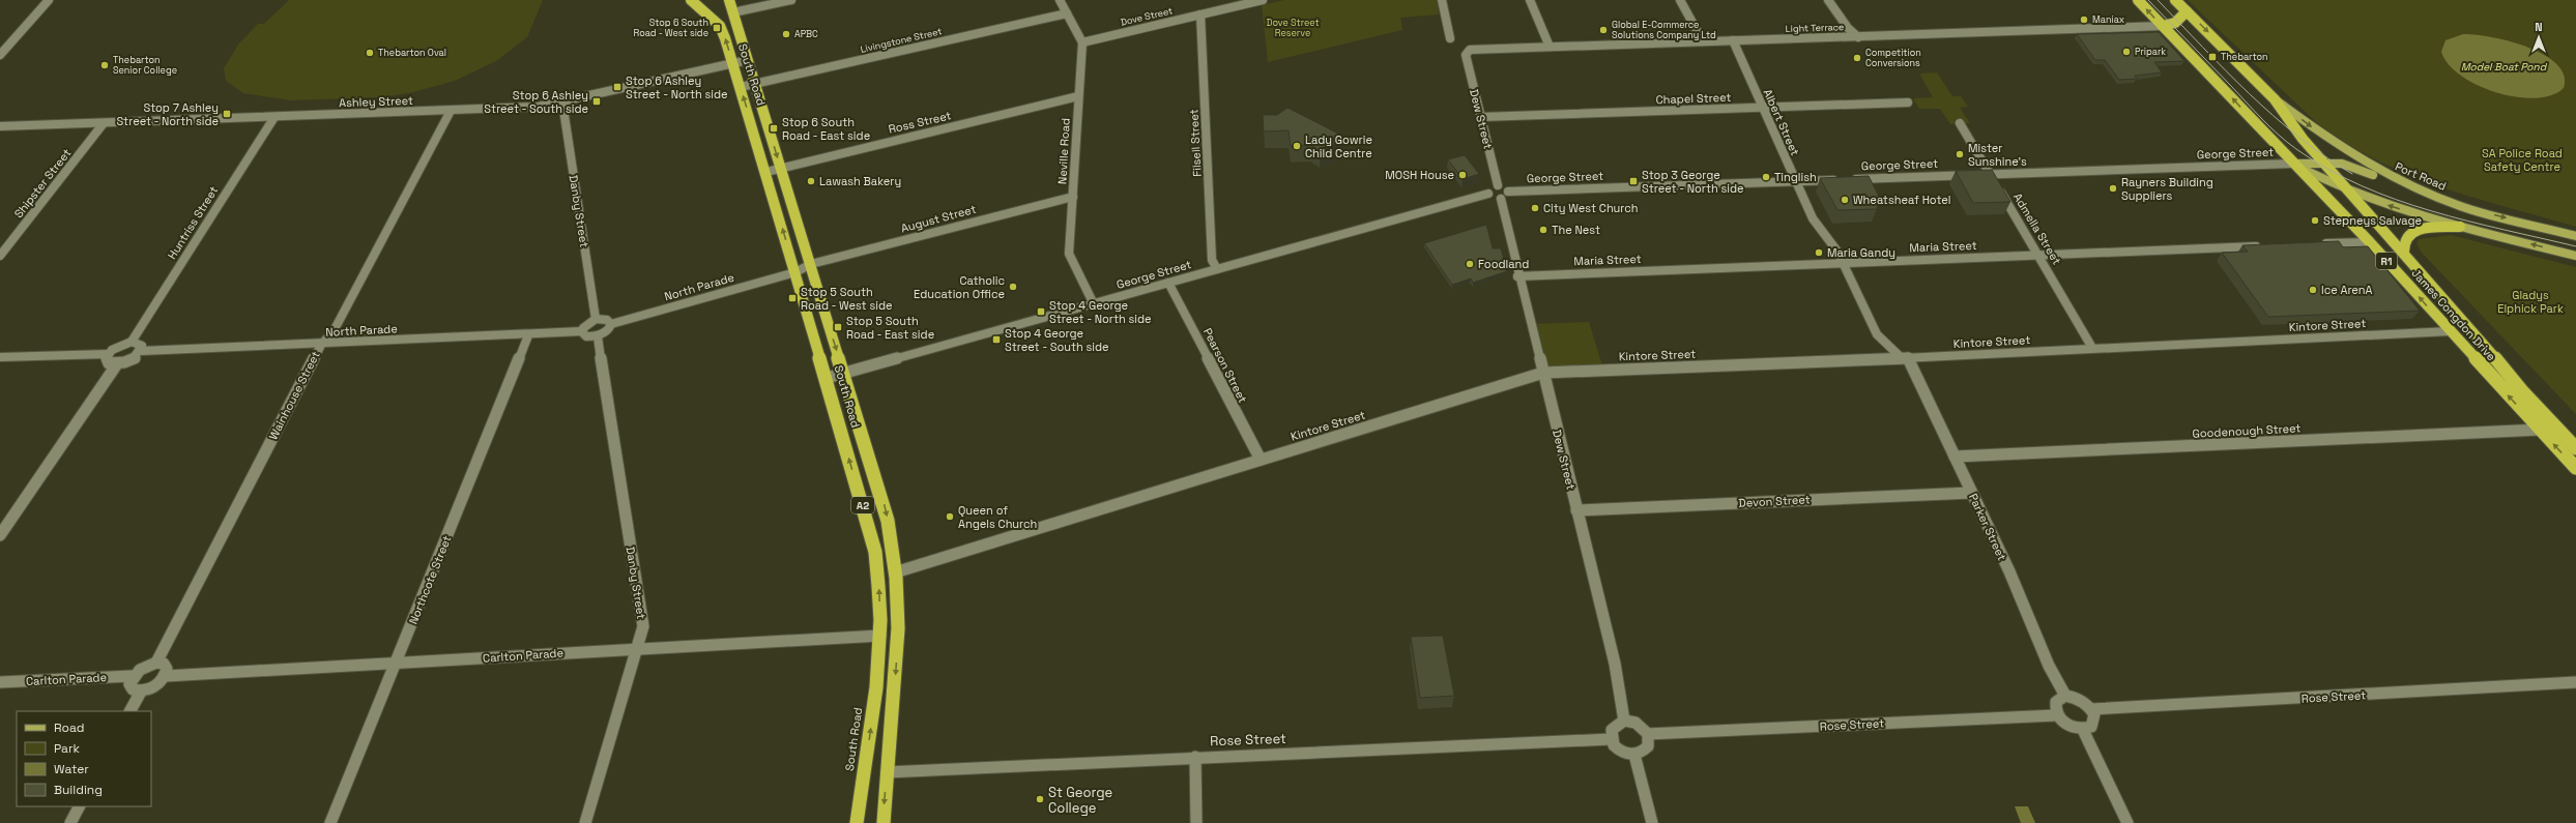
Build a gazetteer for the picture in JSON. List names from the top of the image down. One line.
{"streets":{"highway":["South Road","Port Road","R1","James Congdon Drive","A2"],"street":["Dove Street","Light Terrace","Livingstone Street","Chapel Street","Ashley Street","Dew Street","Ross Street","Albert Street","Filsell Street","Neville Road","George Street","Shipster Street","Danby Street","August Street","Huntriss Street","Admella Street","Maria Street","North Parade","Kintore Street","Pearson Street","Wainhouse Street","Goodenough Street","Devon Street","Parker Street","Northcote Street","Carlton Parade","Rose Street"]},"crossings":[["Dove Street","Filsell Street"],["Dove Street","Neville Road"],["Light Terrace","Dew Street"],["Light Terrace","Albert Street"],["Light Terrace","R1"],["Livingstone Street","South Road"],["South Road","Ashley Street"],["South Road","Ross Street"],["South Road","George Street"],["South Road","August Street"],["South Road","North Parade"],["South Road","Kintore Street"],["South Road","Carlton Parade"],["South Road","Rose Street"],["Chapel Street","Dew Street"],["Chapel Street","Albert Street"],["Ashley Street","Shipster Street"],["Ashley Street","Danby Street"],["Ashley Street","Huntriss Street"],["Ashley Street","Wainhouse Street"],["Dew Street","Maria Street"],["Dew Street","Kintore Street"],["Dew Street","Devon Street"],["Dew Street","Rose Street"],["Ross Street","Neville Road"],["Albert Street","George Street"],["Albert Street","Maria Street"],["Albert Street","Kintore Street"],["Albert Street","Parker Street"],["Filsell Street","George Street"],["Neville Road","George Street"],["Neville Road","August Street"],["George Street","Admella Street"],["George Street","R1"],["George Street","James Congdon Drive"],["George Street","Pearson Street"],["Port Road","James Congdon Drive"],["Danby Street","Carlton Parade"],["August Street","North Parade"],["Admella Street","Maria Street"],["Admella Street","Kintore Street"],["R1","James Congdon Drive"],["North Parade","Wainhouse Street"],["North Parade","Northcote Street"],["James Congdon Drive","Kintore Street"],["James Congdon Drive","Goodenough Street"],["Kintore Street","Pearson Street"],["Kintore Street","Parker Street"],["Goodenough Street","Parker Street"],["Devon Street","Parker Street"],["Parker Street","Rose Street"],["Northcote Street","Carlton Parade"]],"water":["Model Boat Pond"],"parks":["Dove Street Reserve","SA Police Road Safety Centre","Gladys Elphick Park"],"places":{"other":["Maniax","Global E-Commerce Solutions Company Ltd","APBC","Pripark","Thebarton Oval","Competition Conversions","Thebarton Senior College","Lady Gowrie Child Centre","Mister Sunshine's","MOSH House","Tinglish","Lawash Bakery","Rayners Building Suppliers","Wheatsheaf Hotel","City West Church","Stepneys Salvage","The Nest","Maria Gandy","Foodland","Catholic Education Office","Ice ArenA","Queen of Angels Church","St George College"],"transit":["Stop 6 South Road - West side","Thebarton","Stop 6 Ashley Street - North side","Stop 6 Ashley Street - South side","Stop 7 Ashley Street - North side","Stop 6 South Road - East side","Stop 3 George Street - North side","Stop 5 South Road - West side","Stop 4 George Street - North side","Stop 5 South Road - East side","Stop 4 George Street - South side"]},"legend":["Road","Park","Water","Building"],"north":"top"}
